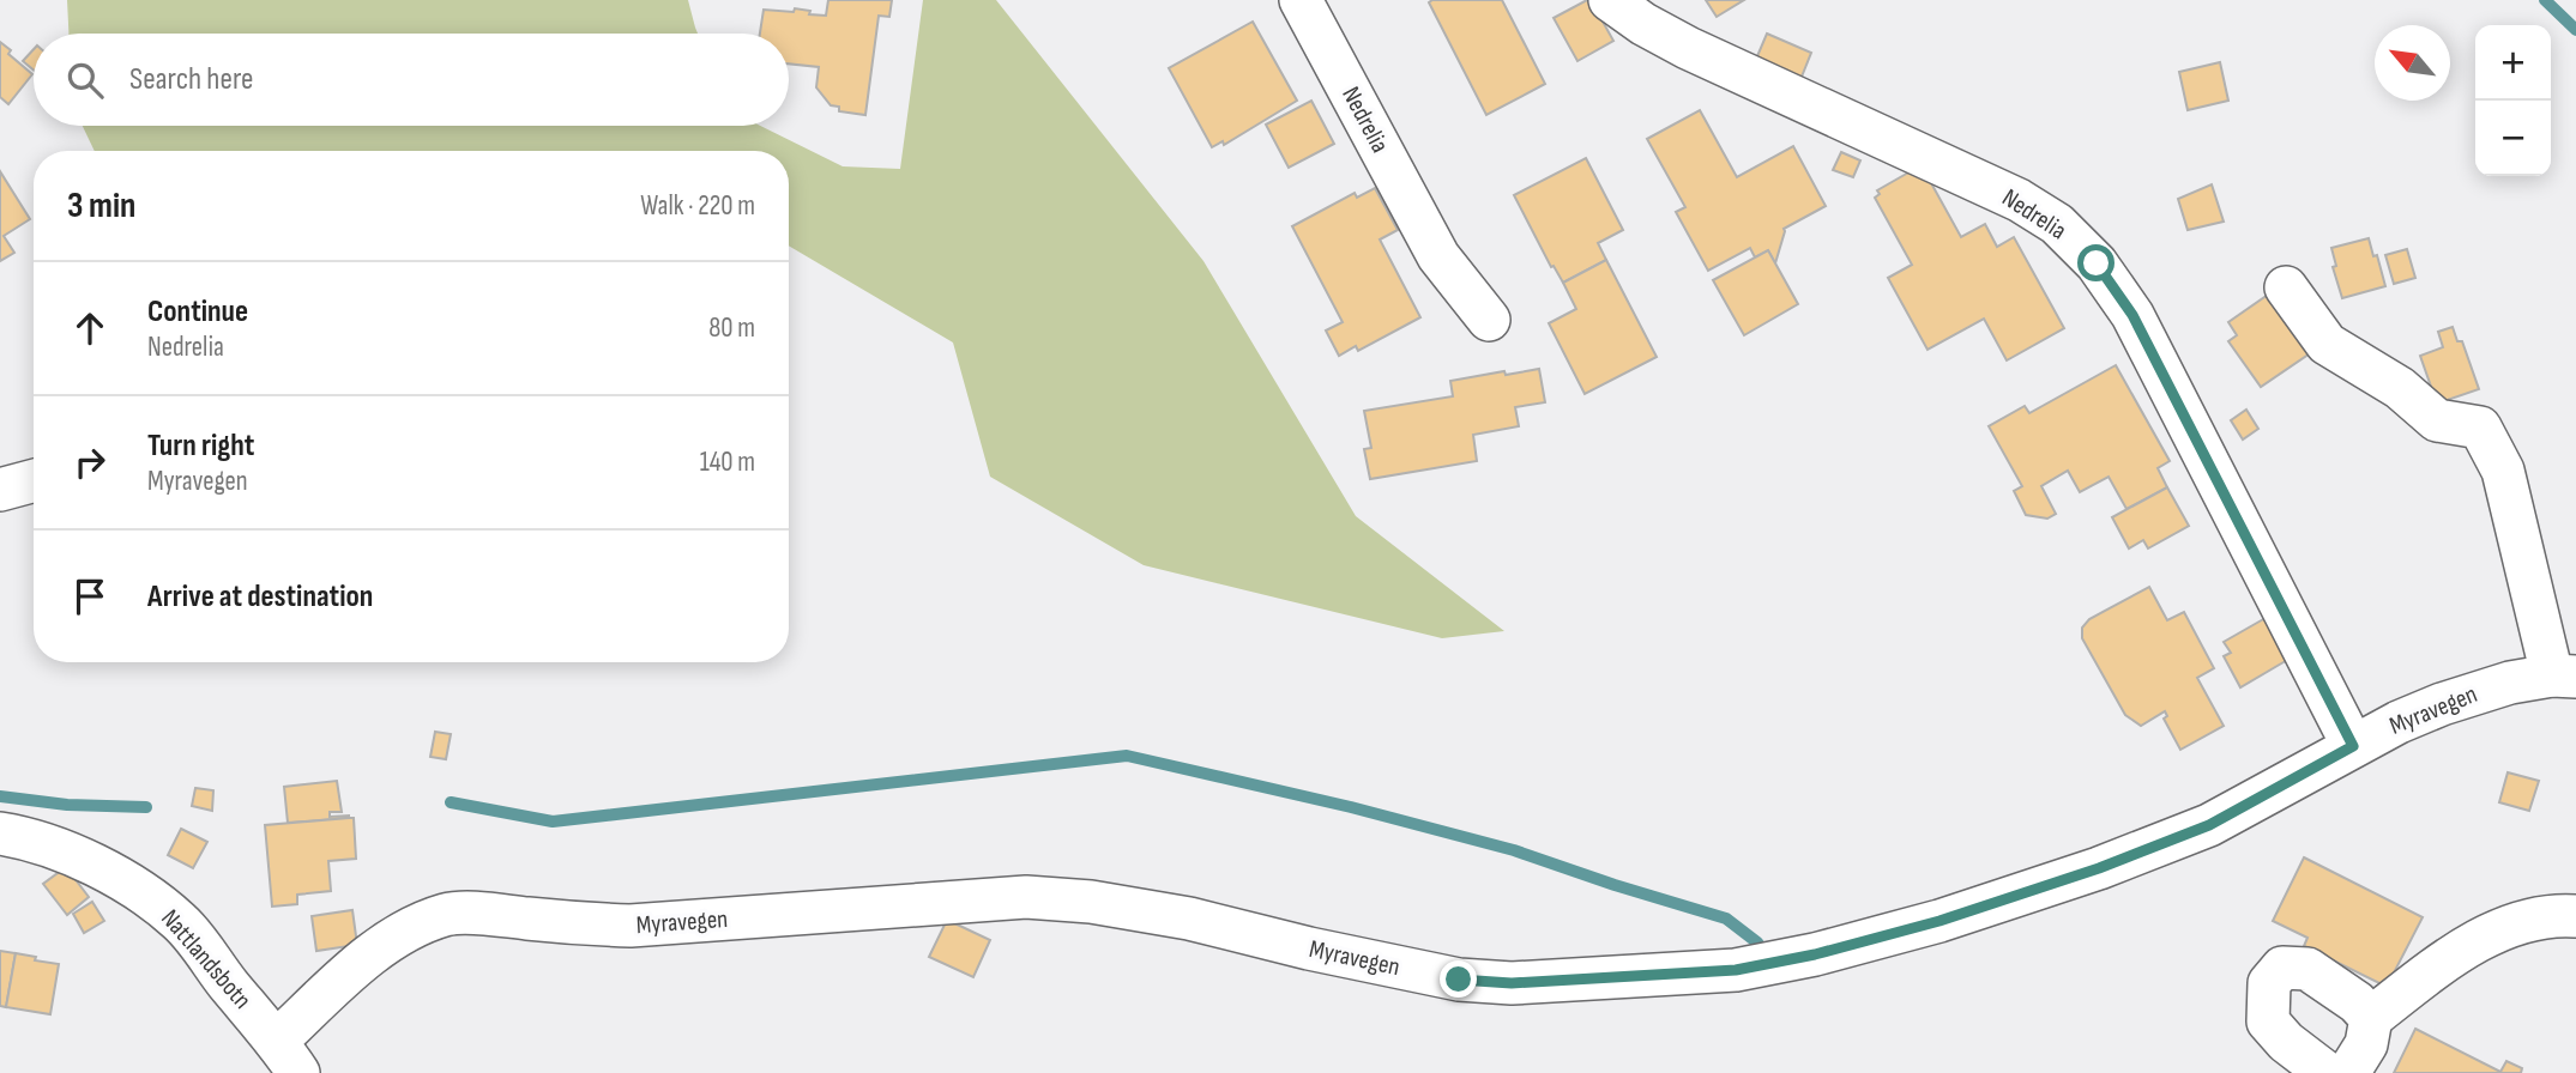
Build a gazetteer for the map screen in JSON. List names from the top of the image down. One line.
{"streets":{"street":["Nedrelia","Myravegen","Nattlandsbotn"]},"crossings":[["Nedrelia","Myravegen"],["Myravegen","Nattlandsbotn"]],"north":"top left","page":{"map_buttons":["+","−"],"search":"Search here","heading":["3 min","Walk · 220 m"],"list":[["Continue","Nedrelia","80 m"],["Turn right","Myravegen","140 m"],"Arrive at destination"]}}
